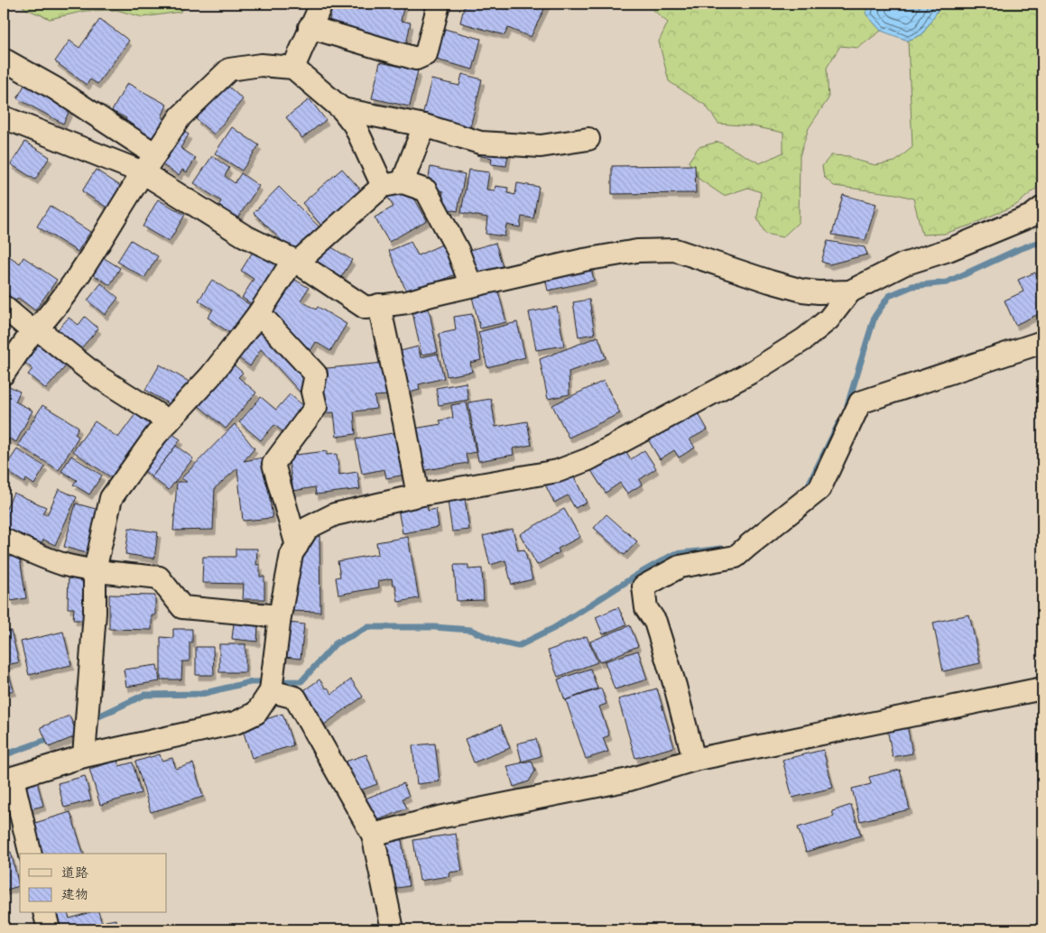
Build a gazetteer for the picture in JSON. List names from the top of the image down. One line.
{"legend":["道路","建物"]}
